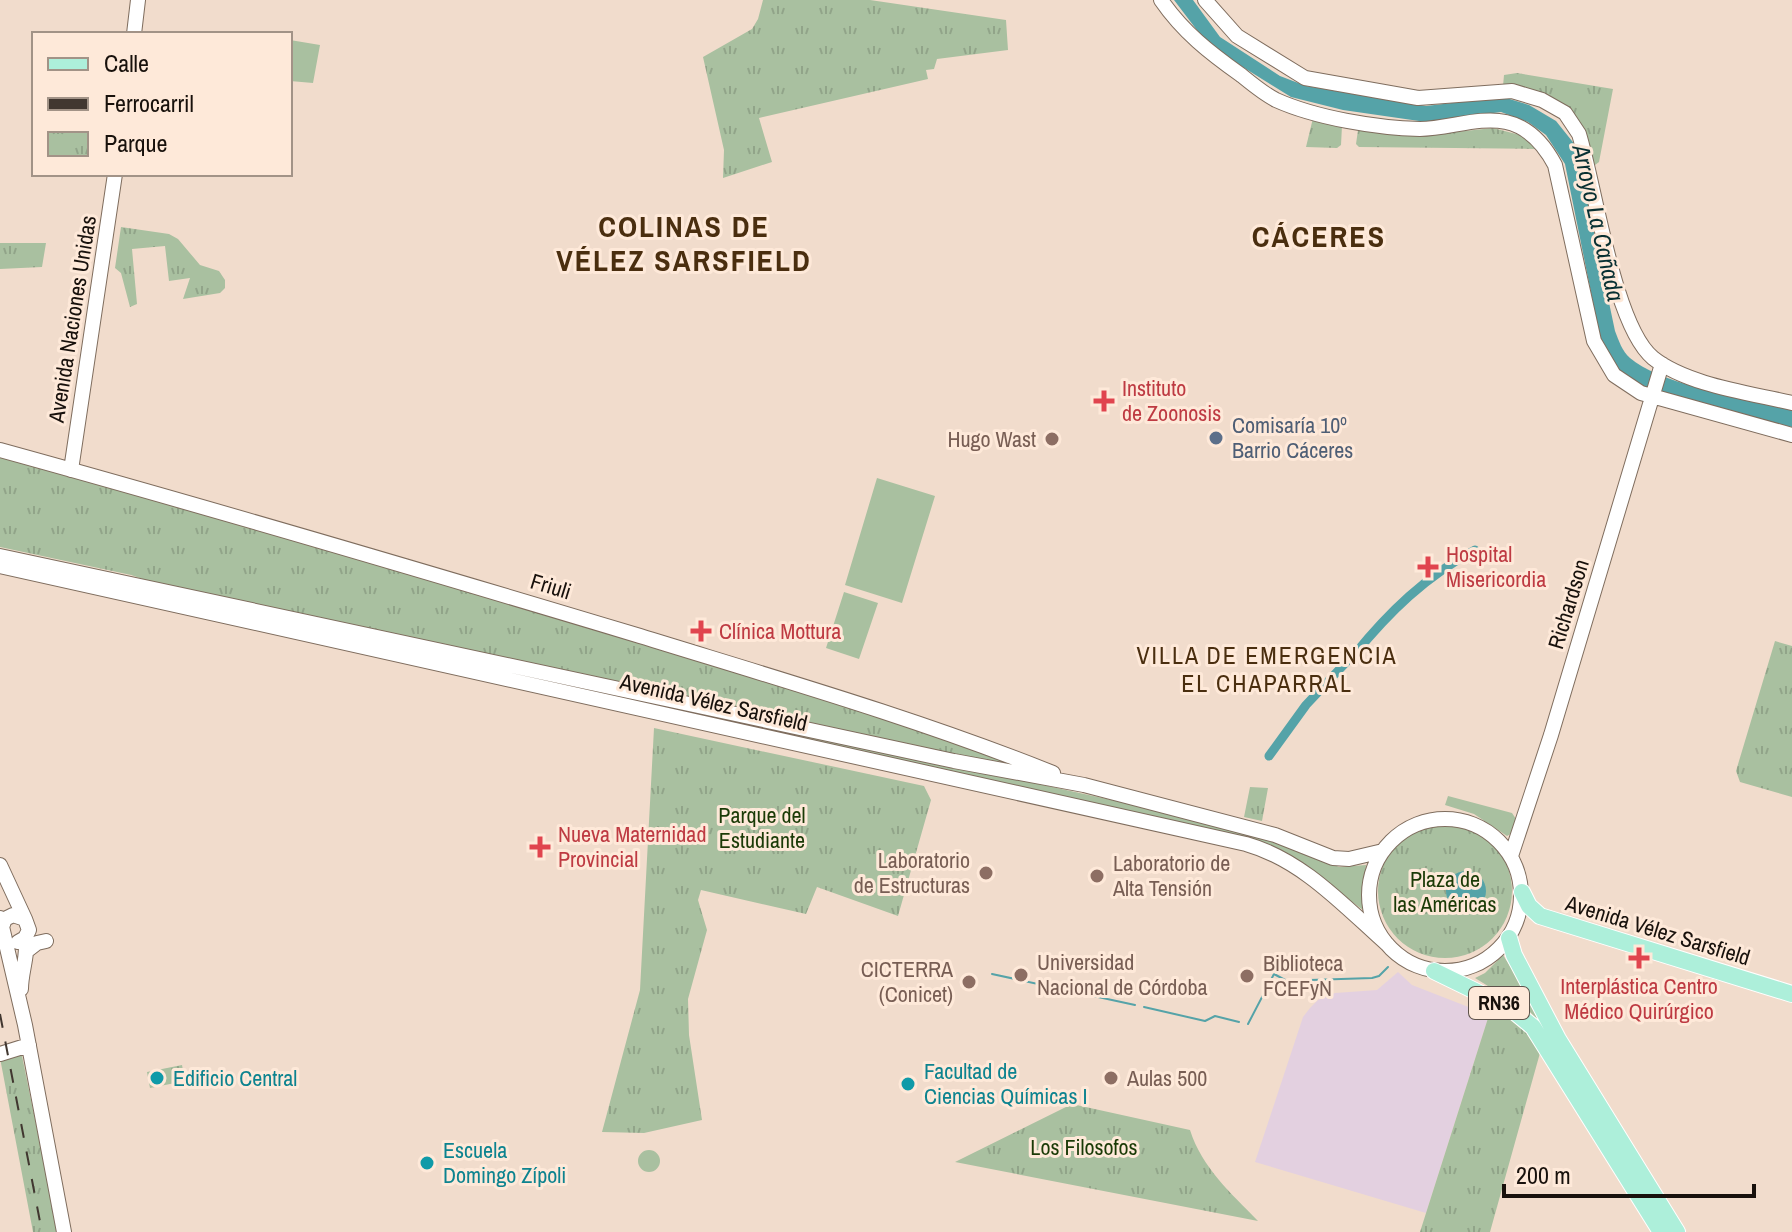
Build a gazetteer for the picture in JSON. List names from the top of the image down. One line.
{"streets":{"main road":["Avenida Naciones Unidas","Friuli","Richardson","Avenida Vélez Sarsfield","RN36"]},"crossings":[["Avenida Naciones Unidas","Friuli"],["Friuli","Avenida Vélez Sarsfield"],["Richardson","Avenida Vélez Sarsfield"],["Richardson","RN36"],["Avenida Vélez Sarsfield","RN36"]],"districts":["COLINAS DE VÉLEZ SARSFIELD","CÁCERES","VILLA DE EMERGENCIA EL CHAPARRAL"],"water":["Arroyo La Cañada"],"parks":["Parque del Estudiante","Plaza de las Américas","Los Filosofos"],"places":{"health":["Instituto de Zoonosis","Hospital Misericordia","Clínica Mottura","Nueva Maternidad Provincial","Interplástica Centro Médico Quirúrgico"],"other":["Comisaría 10º Barrio Cáceres","Hugo Wast","Laboratorio de Estructuras","Laboratorio de Alta Tensión","Universidad Nacional de Córdoba","Biblioteca FCEFyN","CICTERRA (Conicet)","Edificio Central","Aulas 500","Facultad de Ciencias Químicas I","Escuela Domingo Zípoli"]},"legend":["Calle","Ferrocarril","Parque"],"scale_bar":"200 m"}
